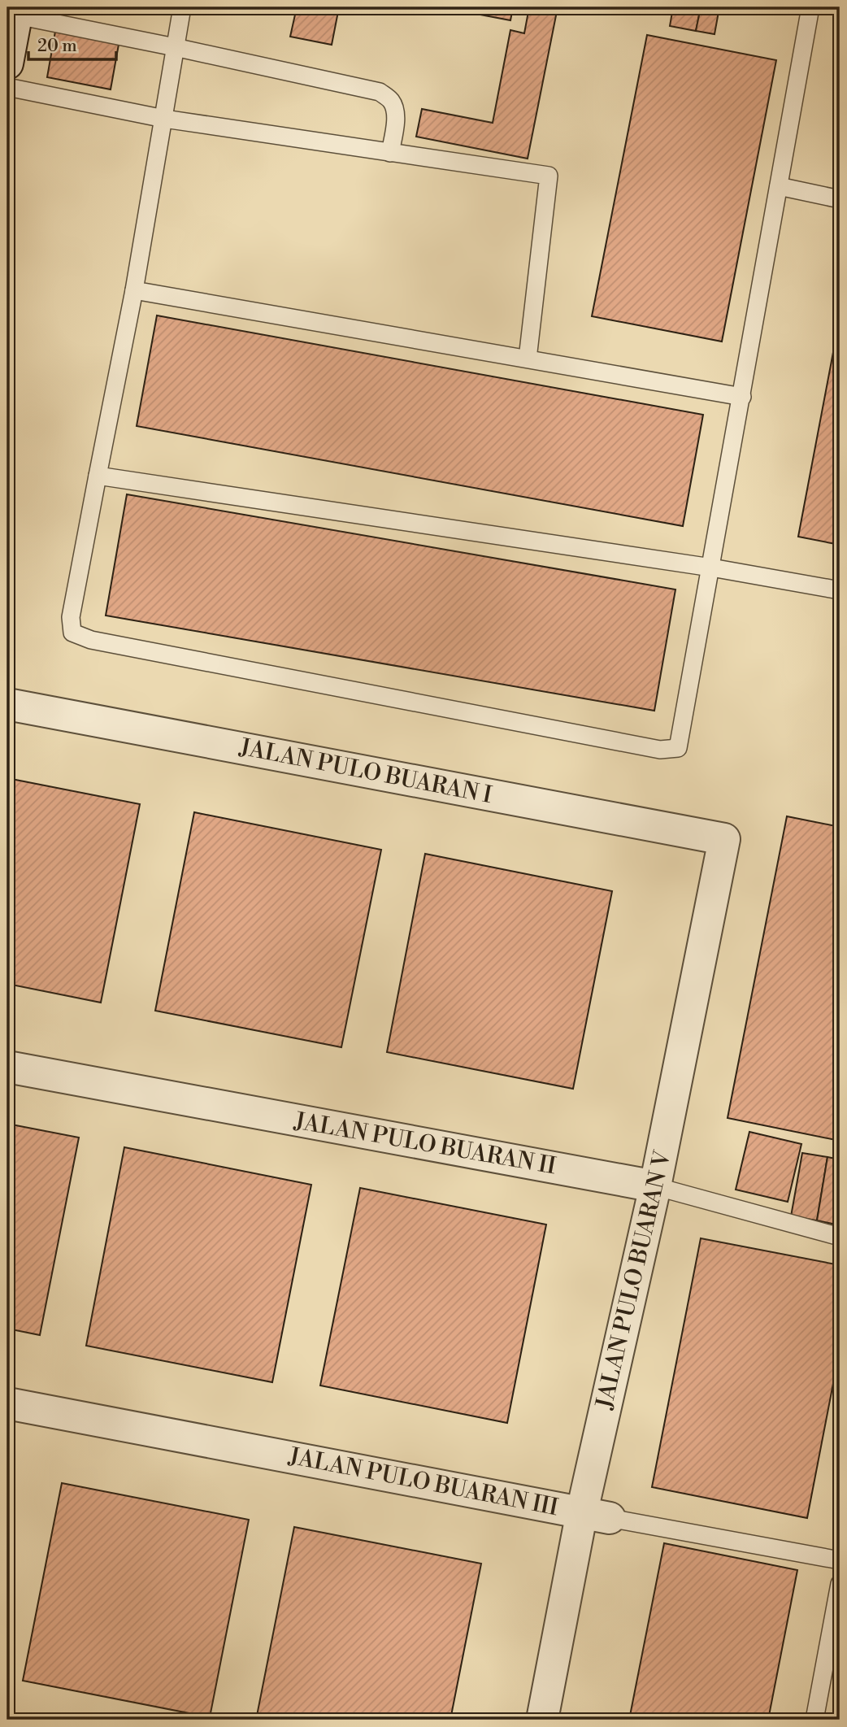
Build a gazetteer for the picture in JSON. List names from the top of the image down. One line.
{"streets":{"street":["JALAN PULO BUARAN I","JALAN PULO BUARAN II","JALAN PULO BUARAN V","JALAN PULO BUARAN III"]},"crossings":[["JALAN PULO BUARAN I","JALAN PULO BUARAN V"],["JALAN PULO BUARAN II","JALAN PULO BUARAN V"],["JALAN PULO BUARAN V","JALAN PULO BUARAN III"]],"scale_bar":"20 m"}
